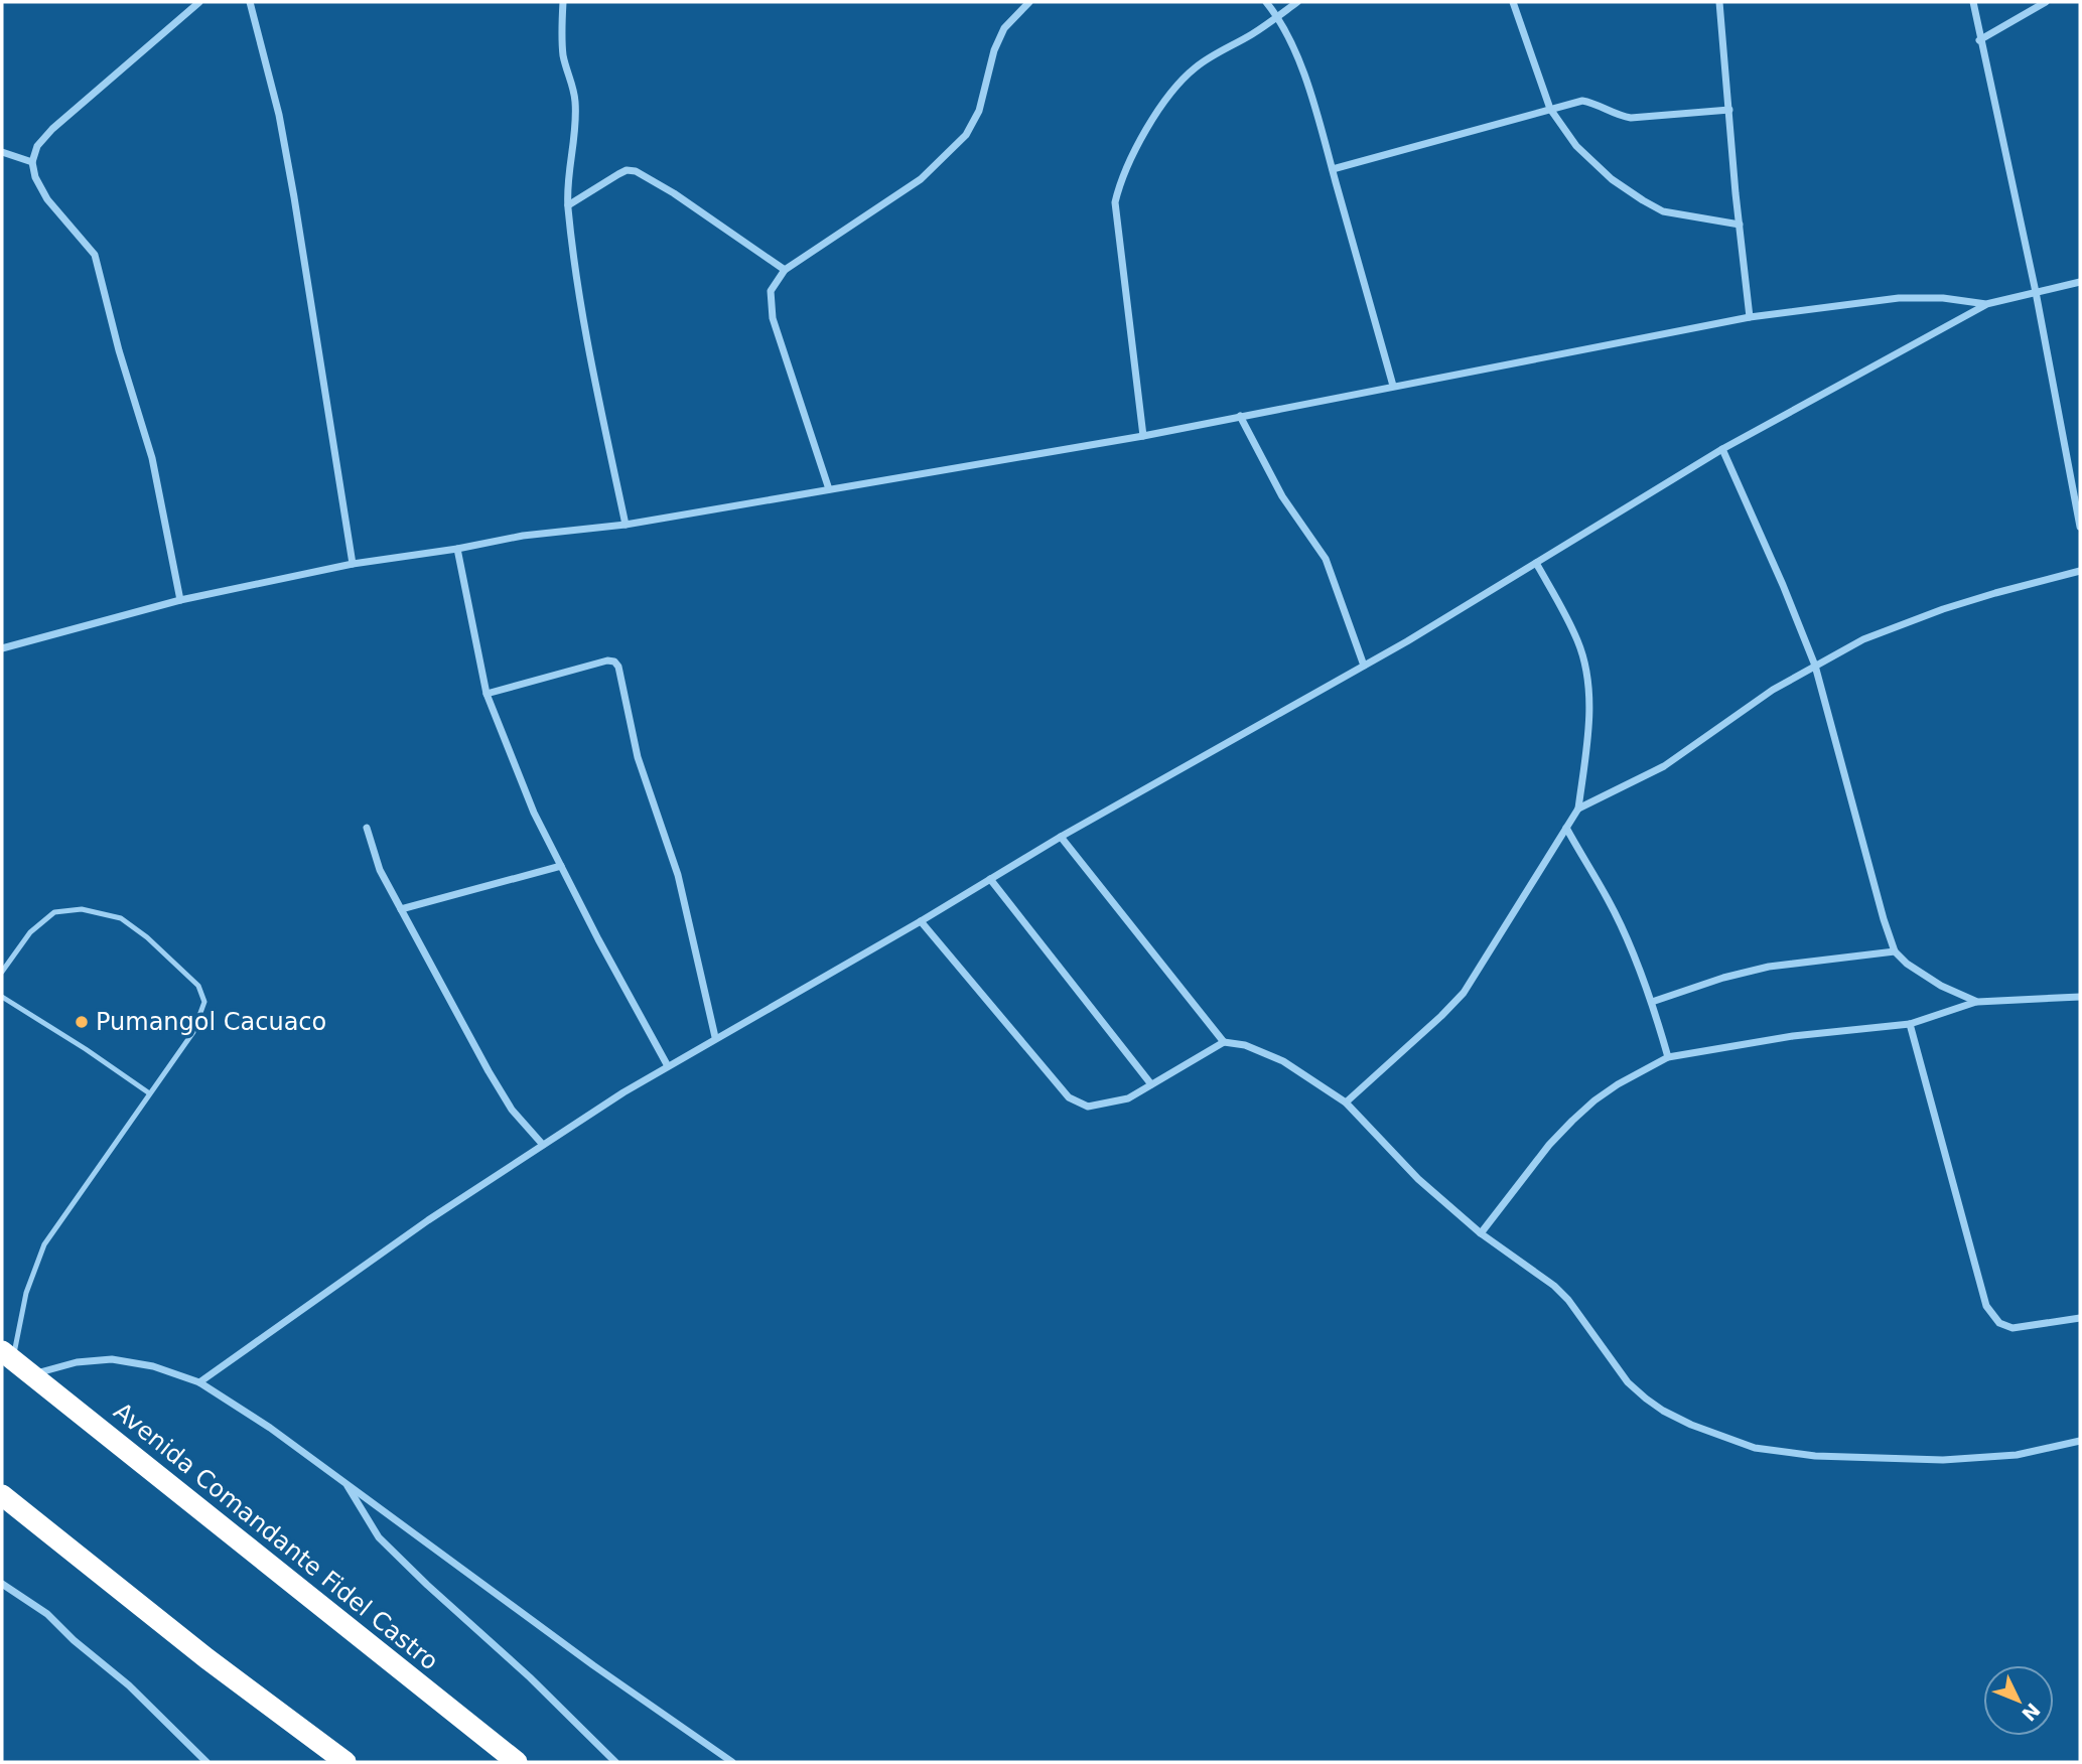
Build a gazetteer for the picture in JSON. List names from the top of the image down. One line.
{"streets":{"highway":["Avenida Comandante Fidel Castro"]},"places":["Pumangol Cacuaco"],"north":"bottom right"}
